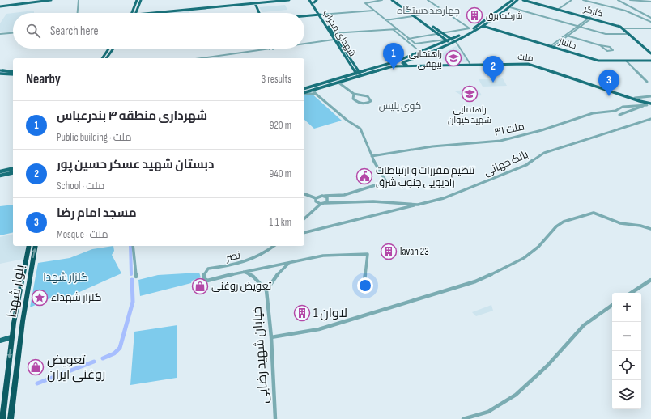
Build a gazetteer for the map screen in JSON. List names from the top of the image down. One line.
{"streets":{"highway":["بلوار شهدا"],"main road":["کارگر","شهدای محراب","جانباز","ملت"],"street":["ملت ۳۱","بانک جهانی","نصر","خیابان شهید رضایی"]},"crossings":[["ملت","ملت ۳۱"],["نصر","خیابان شهید رضایی"]],"districts":["چهارصد دستگاه","کوی پلیس"],"parks":["گلزار شهدا"],"places":{"building":["شرکت برق","lavan 23","لاوان 1"],"school or university":["راهنمایی بیهقی","راهنمایی شهید کیوان"],"public building":["تنظیم مقررات و ارتباطات رادیویی جنوب شرق"],"shop":["تعویض روغنی","تعویض روغنی ایران"],"place":["گلزار شهداء"]},"page":{"search":"Search here","pins":["1","2","3"],"heading":["Nearby","3 results"],"list":[{"mark":"1","name":"شهرداری منطقه ۴ بندرعباس","note":"Public building · ملت","value":"920 m"},{"mark":"2","name":"دبستان شهید عسکر حسین پور","note":"School · ملت","value":"940 m"},{"mark":"3","name":"مسجد امام رضا","note":"Mosque · ملت","value":"1.1 km"}],"map_buttons":["+","−"]}}
